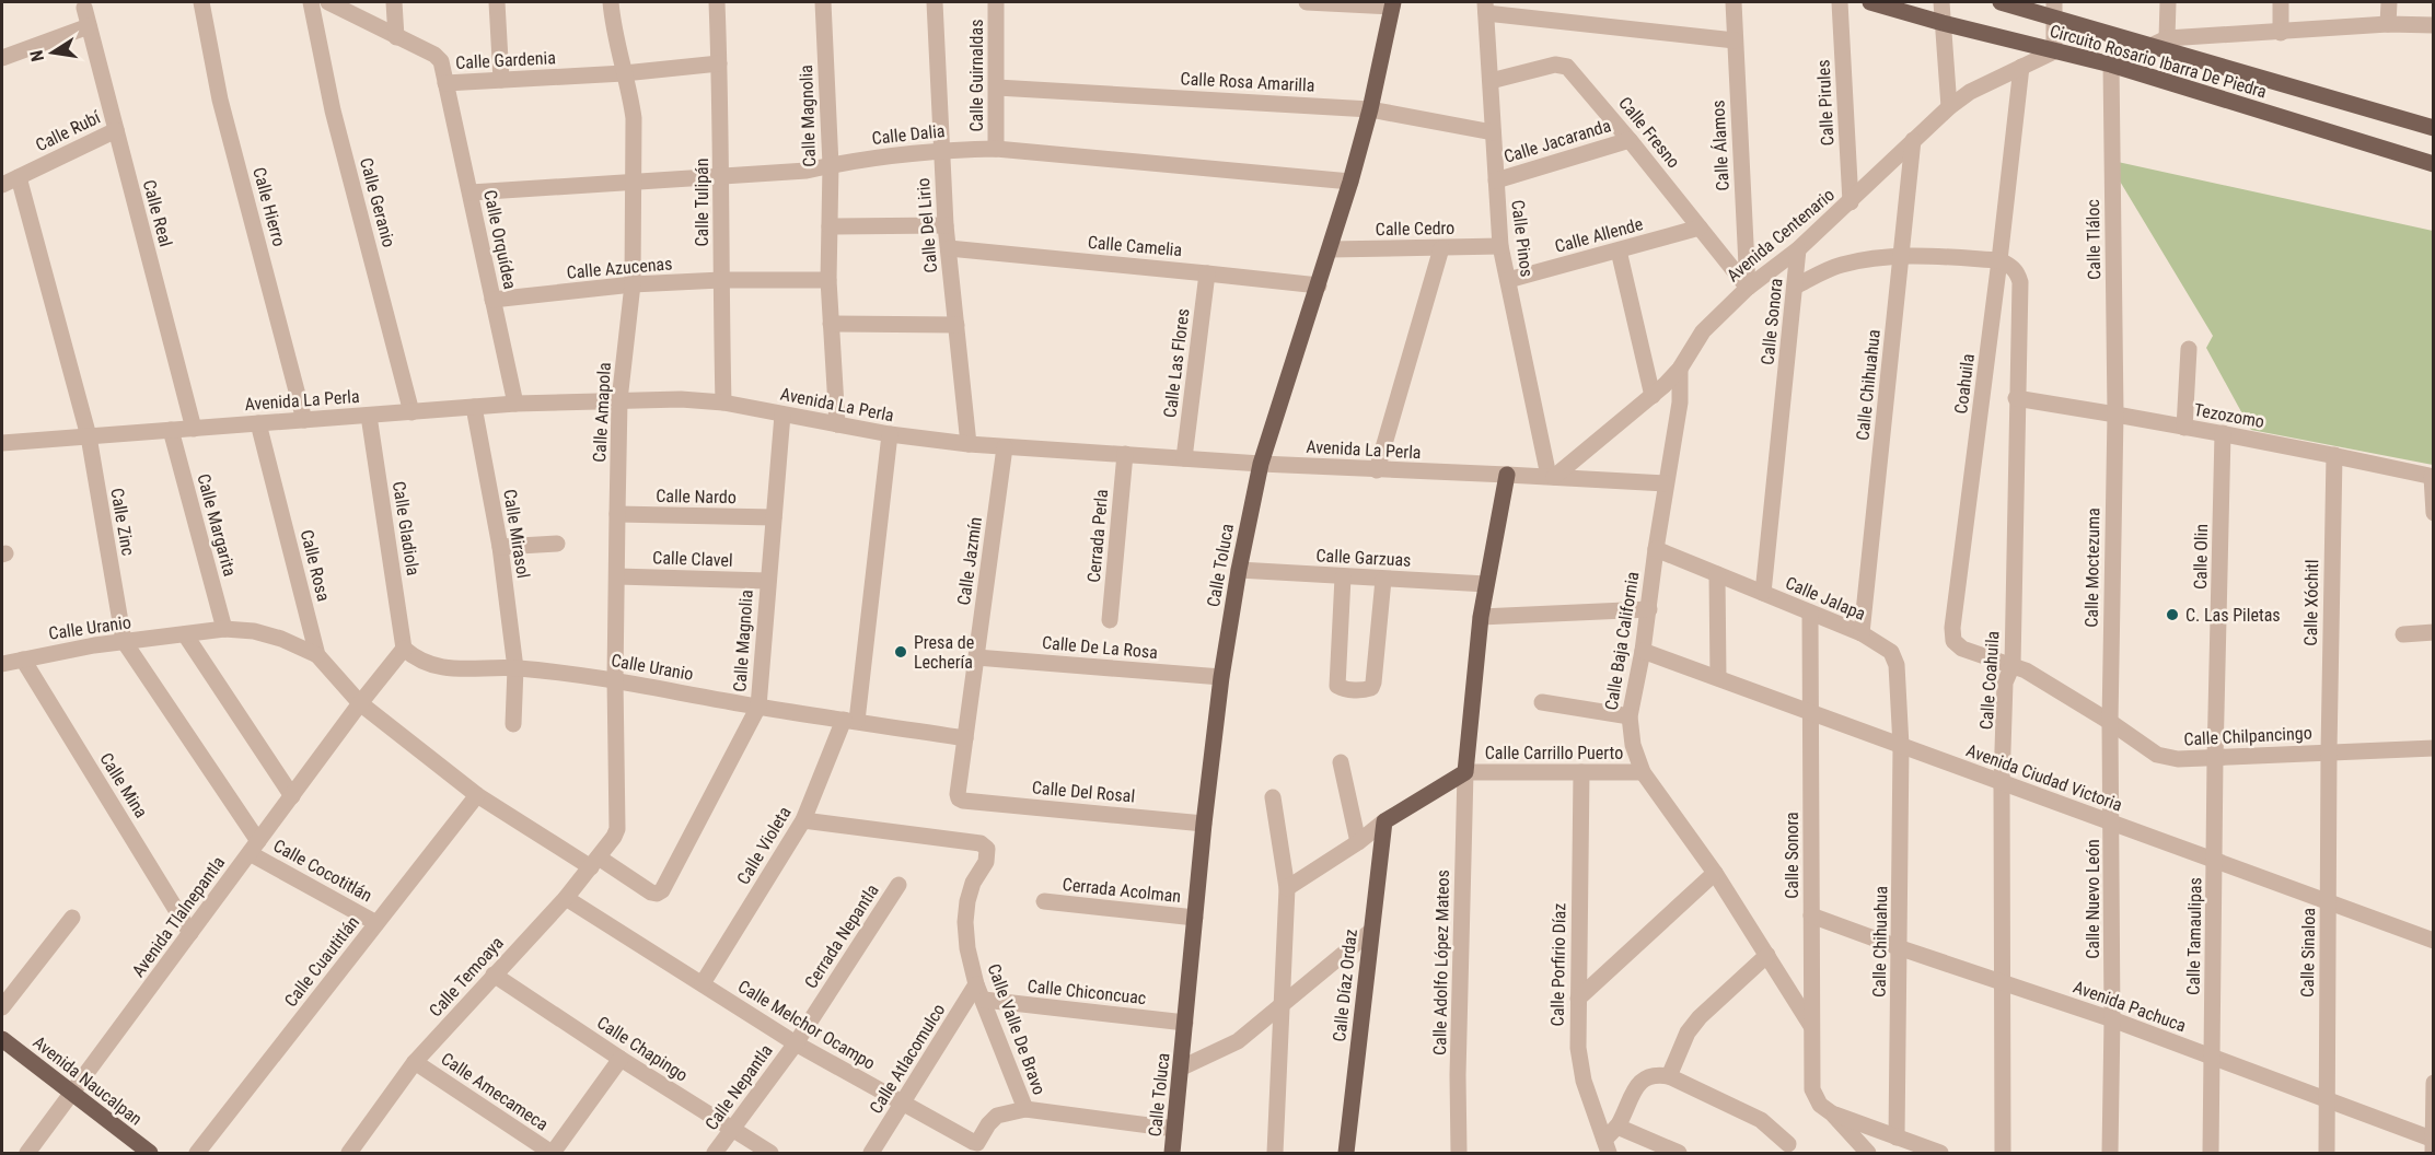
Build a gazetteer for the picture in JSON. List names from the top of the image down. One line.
{"streets":{"main road":["Circuito Rosario Ibarra De Piedra","Calle Toluca","Calle Adolfo López Mateos","Calle Díaz Ordaz","Avenida Naucalpan"],"street":["Calle Gardenia","Calle Guirnaldas","Calle Rosa Amarilla","Calle Pirules","Calle Magnolia","Calle Rubí","Calle Fresno","Calle Dalia","Calle Jacaranda","Calle Álamos","Calle Geranio","Calle Tulipán","Calle Hierro","Calle Real","Calle Del Lirio","Calle Cedro","Calle Allende","Avenida Centenario","Calle Pinos","Calle Orquídea","Calle Tláloc","Calle Camelia","Calle Azucenas","Calle Sonora","Calle Las Flores","Coahuila","Calle Chihuahua","Avenida La Perla","Calle Amapola","Tezozomo","Calle Nardo","Calle Zinc","Calle Margarita","Calle Gladiola","Calle Mirasol","Cerrada Perla","Calle Olin","Calle Garzuas","Calle Clavel","Calle Jazmín","Calle Rosa","Calle Moctezuma","Calle Jalapa","Calle Xóchitl","Calle Uranio","Calle Baja California","Calle De La Rosa","Calle Coahuila","Calle Chilpancingo","Calle Carrillo Puerto","Avenida Ciudad Victoria","Calle Mina","Calle Del Rosal","Calle Violeta","Calle Cocotitlán","Cerrada Acolman","Calle Nuevo León","Avenida Tlalnepantla","Cerrada Nepantla","Calle Tamaulipas","Calle Sinaloa","Calle Cuautitlán","Calle Porfirio Díaz","Calle Temoaya","Calle Chiconcuac","Avenida Pachuca","Calle Melchor Ocampo","Calle Valle De Bravo","Calle Chapingo","Calle Atlacomulco","Calle Nepantla","Calle Amecameca"]},"crossings":[["Calle Gardenia","Calle Tulipán"],["Calle Gardenia","Calle Orquídea"],["Calle Gardenia","Calle Amapola"],["Circuito Rosario Ibarra De Piedra","Avenida Centenario"],["Circuito Rosario Ibarra De Piedra","Calle Tláloc"],["Calle Guirnaldas","Calle Rosa Amarilla"],["Calle Guirnaldas","Calle Dalia"],["Calle Rosa Amarilla","Calle Pinos"],["Calle Rosa Amarilla","Calle Toluca"],["Calle Pirules","Avenida Centenario"],["Calle Magnolia","Calle Dalia"],["Calle Magnolia","Calle Azucenas"],["Calle Magnolia","Avenida La Perla"],["Calle Magnolia","Calle Nardo"],["Calle Magnolia","Calle Clavel"],["Calle Magnolia","Calle Uranio"],["Calle Magnolia","Calle Temoaya"],["Calle Rubí","Calle Real"],["Calle Rubí","Calle Zinc"],["Calle Fresno","Calle Jacaranda"],["Calle Fresno","Calle Álamos"],["Calle Fresno","Calle Allende"],["Calle Fresno","Avenida Centenario"],["Calle Fresno","Calle Pinos"],["Calle Dalia","Calle Tulipán"],["Calle Dalia","Calle Del Lirio"],["Calle Dalia","Calle Orquídea"],["Calle Dalia","Calle Amapola"],["Calle Dalia","Calle Toluca"],["Calle Jacaranda","Calle Pinos"],["Calle Álamos","Avenida Centenario"],["Calle Geranio","Avenida La Perla"],["Calle Tulipán","Calle Azucenas"],["Calle Tulipán","Avenida La Perla"],["Calle Hierro","Avenida La Perla"],["Calle Real","Avenida La Perla"],["Calle Del Lirio","Calle Camelia"],["Calle Del Lirio","Avenida La Perla"],["Calle Cedro","Calle Pinos"],["Calle Cedro","Calle Toluca"],["Calle Allende","Calle Pinos"],["Avenida Centenario","Calle Pinos"],["Avenida Centenario","Calle Sonora"],["Avenida Centenario","Coahuila"],["Avenida Centenario","Calle Chihuahua"],["Avenida Centenario","Avenida La Perla"],["Avenida Centenario","Calle Baja California"],["Calle Pinos","Avenida La Perla"],["Calle Orquídea","Calle Azucenas"],["Calle Orquídea","Avenida La Perla"],["Calle Tláloc","Tezozomo"],["Calle Tláloc","Calle Moctezuma"],["Calle Camelia","Calle Las Flores"],["Calle Camelia","Calle Toluca"],["Calle Azucenas","Calle Amapola"],["Calle Sonora","Calle Jalapa"],["Calle Sonora","Calle Baja California"],["Calle Sonora","Avenida Ciudad Victoria"],["Calle Sonora","Avenida Pachuca"],["Calle Las Flores","Avenida La Perla"],["Coahuila","Calle Coahuila"],["Coahuila","Calle Chilpancingo"],["Calle Chihuahua","Calle Jalapa"],["Calle Chihuahua","Avenida Ciudad Victoria"],["Calle Chihuahua","Avenida Pachuca"],["Avenida La Perla","Calle Amapola"],["Avenida La Perla","Calle Zinc"],["Avenida La Perla","Calle Margarita"],["Avenida La Perla","Calle Gladiola"],["Avenida La Perla","Calle Mirasol"],["Avenida La Perla","Cerrada Perla"],["Avenida La Perla","Calle Jazmín"],["Avenida La Perla","Calle Rosa"],["Avenida La Perla","Calle Toluca"],["Avenida La Perla","Calle Baja California"],["Avenida La Perla","Calle Violeta"],["Avenida La Perla","Calle Adolfo López Mateos"],["Calle Amapola","Calle Nardo"],["Calle Amapola","Calle Clavel"],["Calle Amapola","Calle Uranio"],["Calle Amapola","Calle Temoaya"],["Tezozomo","Calle Olin"],["Tezozomo","Calle Moctezuma"],["Tezozomo","Calle Xóchitl"],["Tezozomo","Calle Coahuila"],["Calle Zinc","Calle Uranio"],["Calle Zinc","Calle Cocotitlán"],["Calle Zinc","Avenida Tlalnepantla"],["Calle Margarita","Calle Uranio"],["Calle Gladiola","Calle Uranio"],["Calle Mirasol","Calle Uranio"],["Calle Olin","Calle Chilpancingo"],["Calle Olin","Calle Tamaulipas"],["Calle Garzuas","Calle Toluca"],["Calle Garzuas","Calle Adolfo López Mateos"],["Calle Jazmín","Calle Uranio"],["Calle Jazmín","Calle De La Rosa"],["Calle Jazmín","Calle Del Rosal"],["Calle Rosa","Calle Uranio"],["Calle Rosa","Avenida Tlalnepantla"],["Calle Toluca","Calle De La Rosa"],["Calle Toluca","Calle Del Rosal"],["Calle Toluca","Cerrada Acolman"],["Calle Toluca","Calle Chiconcuac"],["Calle Toluca","Calle Valle De Bravo"],["Calle Moctezuma","Calle Chilpancingo"],["Calle Moctezuma","Calle Nuevo León"],["Calle Jalapa","Calle Baja California"],["Calle Jalapa","Avenida Ciudad Victoria"],["Calle Xóchitl","Calle Chilpancingo"],["Calle Xóchitl","Calle Sinaloa"],["Calle Uranio","Calle Mina"],["Calle Uranio","Calle Violeta"],["Calle Baja California","Calle Carrillo Puerto"],["Calle Baja California","Avenida Ciudad Victoria"],["Calle Coahuila","Calle Chilpancingo"],["Calle Coahuila","Avenida Ciudad Victoria"],["Calle Coahuila","Avenida Pachuca"],["Calle Chilpancingo","Calle Nuevo León"],["Calle Chilpancingo","Calle Tamaulipas"],["Calle Chilpancingo","Calle Sinaloa"],["Calle Carrillo Puerto","Calle Adolfo López Mateos"],["Calle Carrillo Puerto","Calle Porfirio Díaz"],["Avenida Ciudad Victoria","Calle Nuevo León"],["Avenida Ciudad Victoria","Calle Tamaulipas"],["Avenida Ciudad Victoria","Calle Sinaloa"],["Calle Mina","Avenida Tlalnepantla"],["Calle Violeta","Calle Melchor Ocampo"],["Calle Violeta","Calle Valle De Bravo"],["Calle Cocotitlán","Avenida Tlalnepantla"],["Calle Cocotitlán","Calle Cuautitlán"],["Calle Nuevo León","Avenida Pachuca"],["Avenida Tlalnepantla","Avenida Naucalpan"],["Cerrada Nepantla","Calle Melchor Ocampo"],["Cerrada Nepantla","Calle Nepantla"],["Calle Tamaulipas","Avenida Pachuca"],["Calle Sinaloa","Avenida Pachuca"],["Calle Temoaya","Calle Melchor Ocampo"],["Calle Temoaya","Calle Chapingo"],["Calle Temoaya","Calle Amecameca"],["Calle Chiconcuac","Calle Valle De Bravo"],["Calle Melchor Ocampo","Calle Valle De Bravo"],["Calle Melchor Ocampo","Calle Atlacomulco"],["Calle Melchor Ocampo","Calle Nepantla"],["Calle Valle De Bravo","Calle Atlacomulco"],["Calle Chapingo","Calle Nepantla"]],"places":["C. Las Piletas","Presa de Lechería"],"north":"left"}
